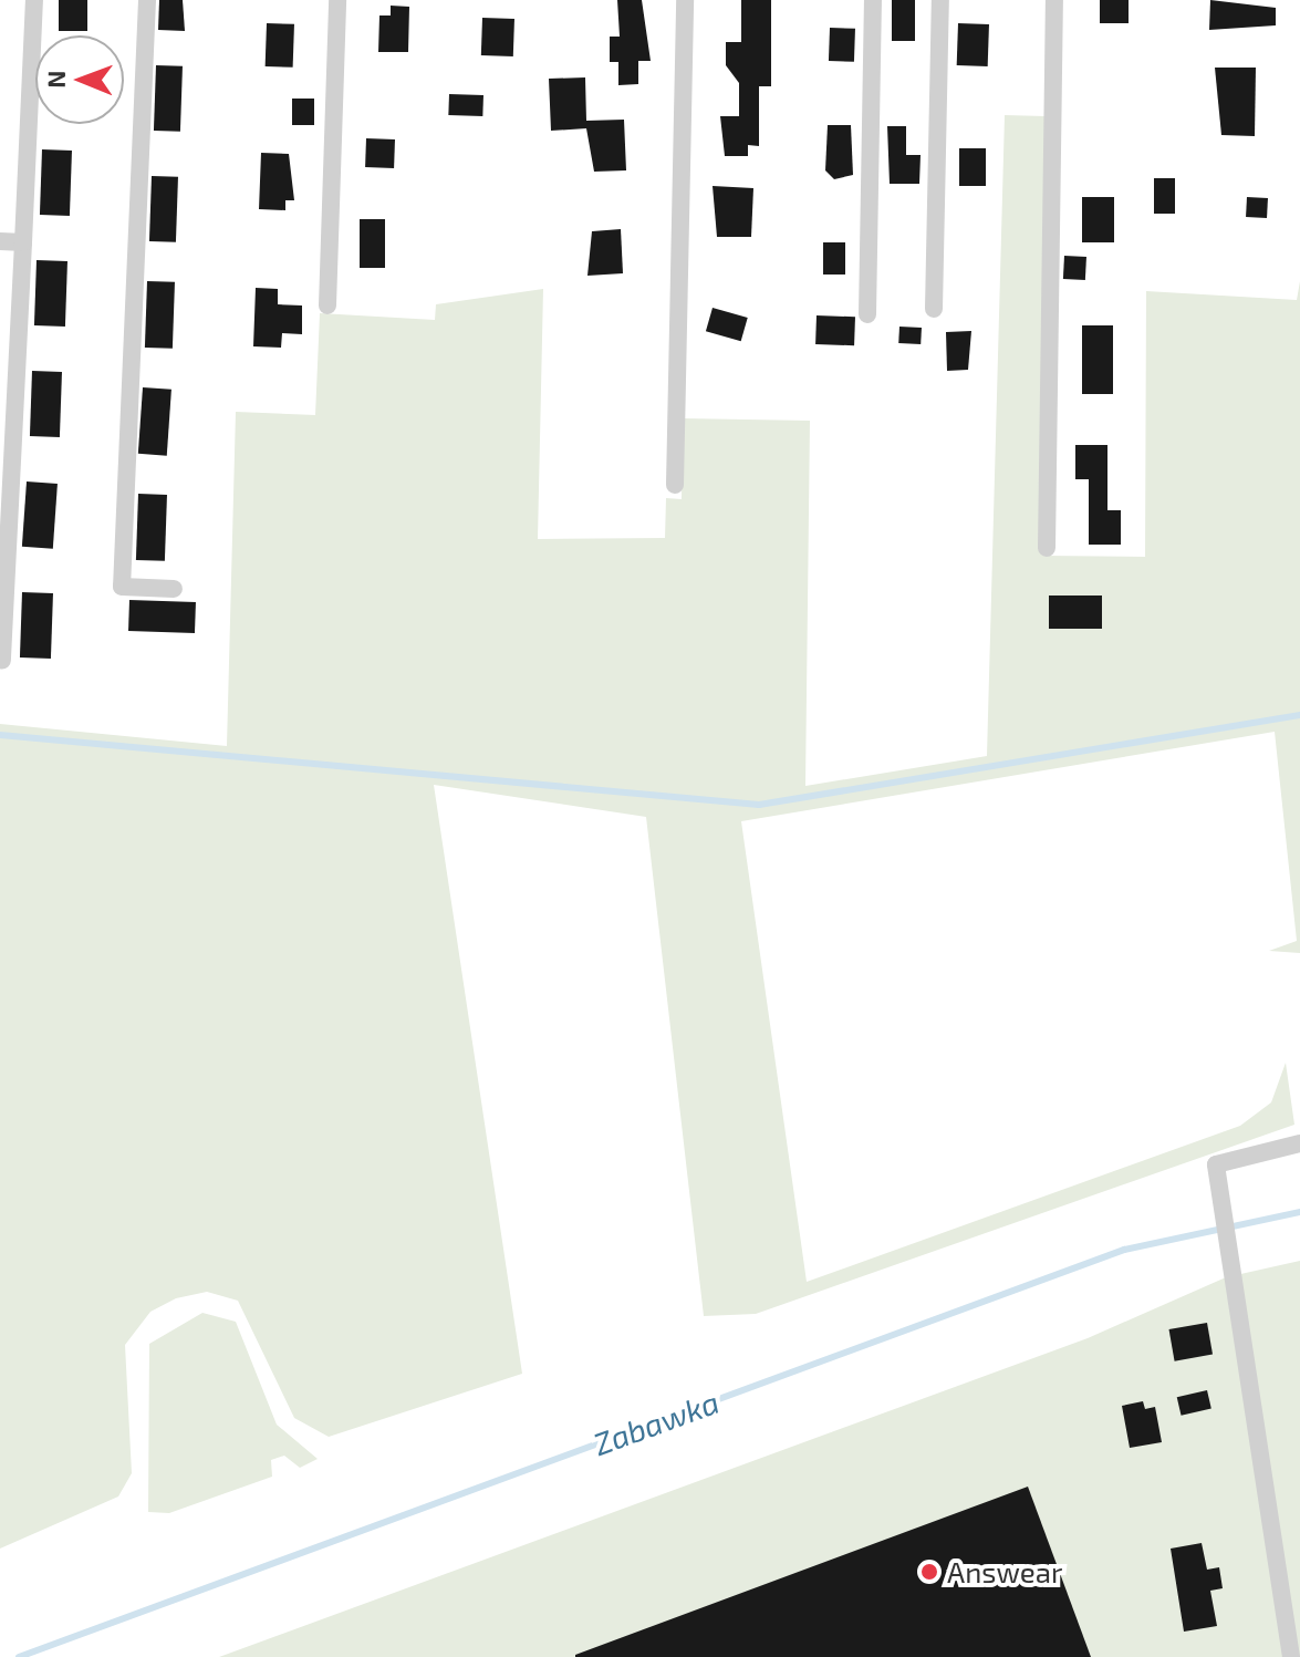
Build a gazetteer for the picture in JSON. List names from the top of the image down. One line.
{"water":["Zabawka"],"places":["Answear"],"north":"left"}
